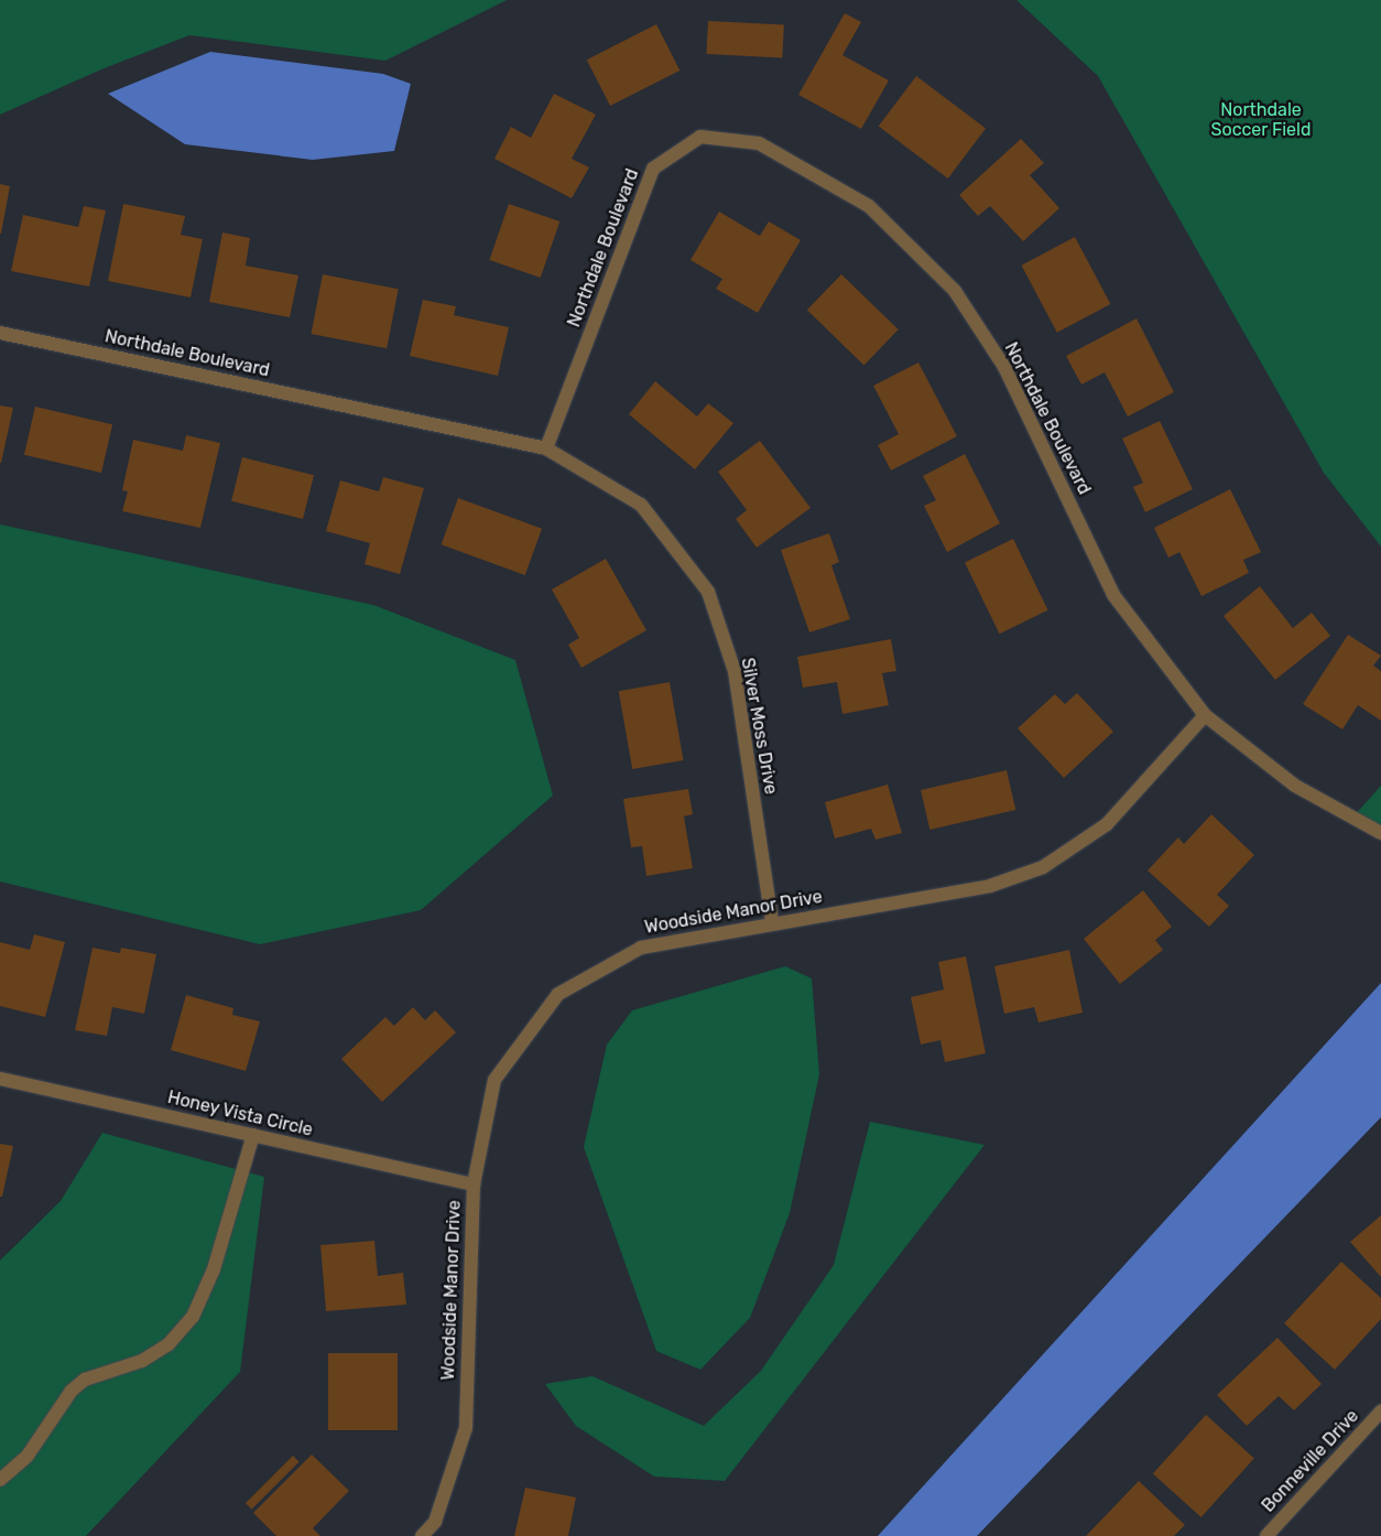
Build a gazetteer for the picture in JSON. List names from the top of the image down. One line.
{"streets":{"street":["Northdale Boulevard","Silver Moss Drive","Woodside Manor Drive","Honey Vista Circle","Bonneville Drive"]},"crossings":[["Northdale Boulevard","Silver Moss Drive"],["Northdale Boulevard","Woodside Manor Drive"],["Silver Moss Drive","Woodside Manor Drive"],["Woodside Manor Drive","Honey Vista Circle"]],"parks":["Northdale Soccer Field"]}
